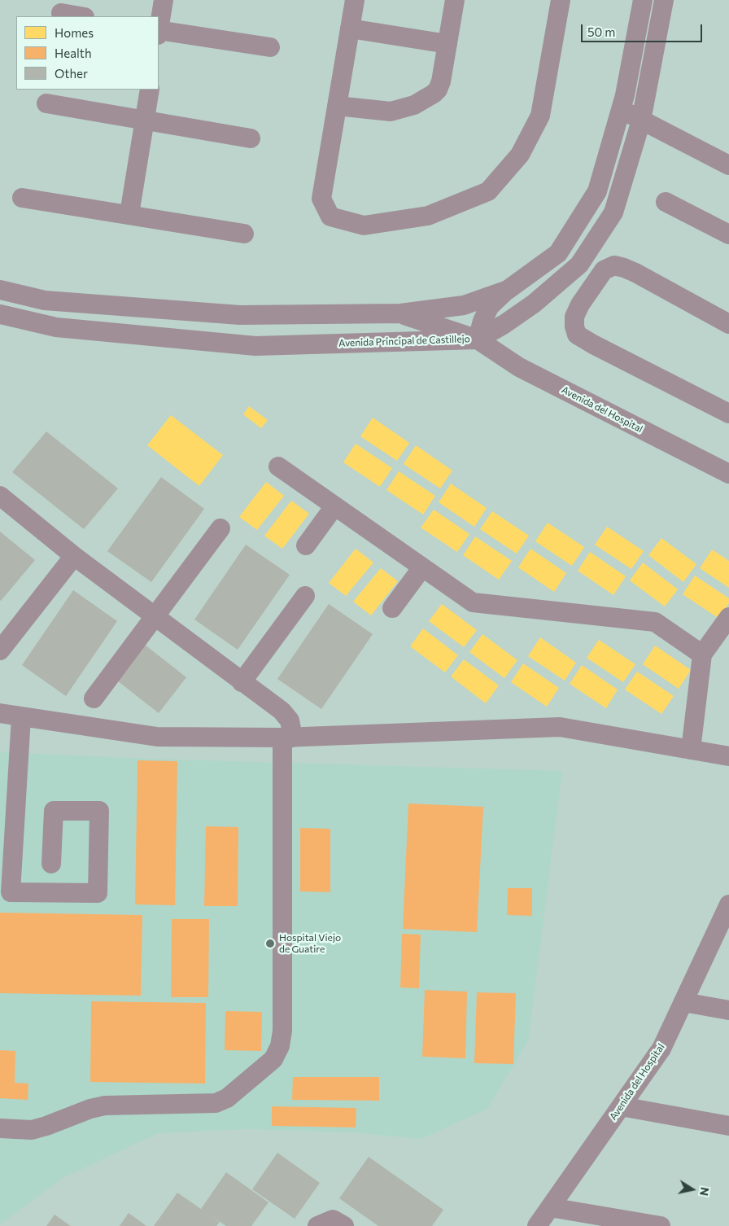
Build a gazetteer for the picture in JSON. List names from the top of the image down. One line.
{"streets":{"street":["Avenida Principal de Castillejo","Avenida del Hospital"]},"crossings":[["Avenida Principal de Castillejo","Avenida del Hospital"]],"places":["Hospital Viejo de Guatire"],"legend":["Homes","Health","Other"],"scale_bar":"50 m","north":"right"}
